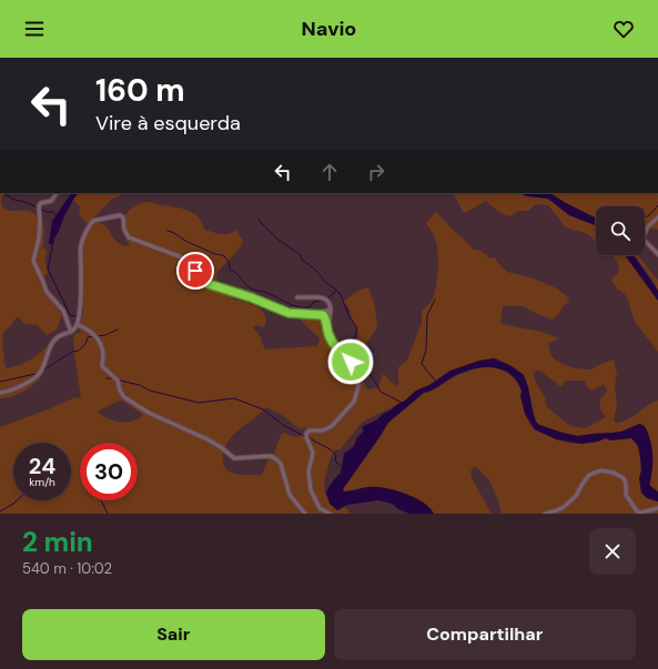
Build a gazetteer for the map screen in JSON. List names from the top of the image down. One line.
{"page":{"header":"Navio","turn":["160 m","Vire à esquerda"],"speed":"24 km/h","limit":"30","heading":["2 min","540 m · 10:02"],"buttons":["Sair","Compartilhar"]}}
